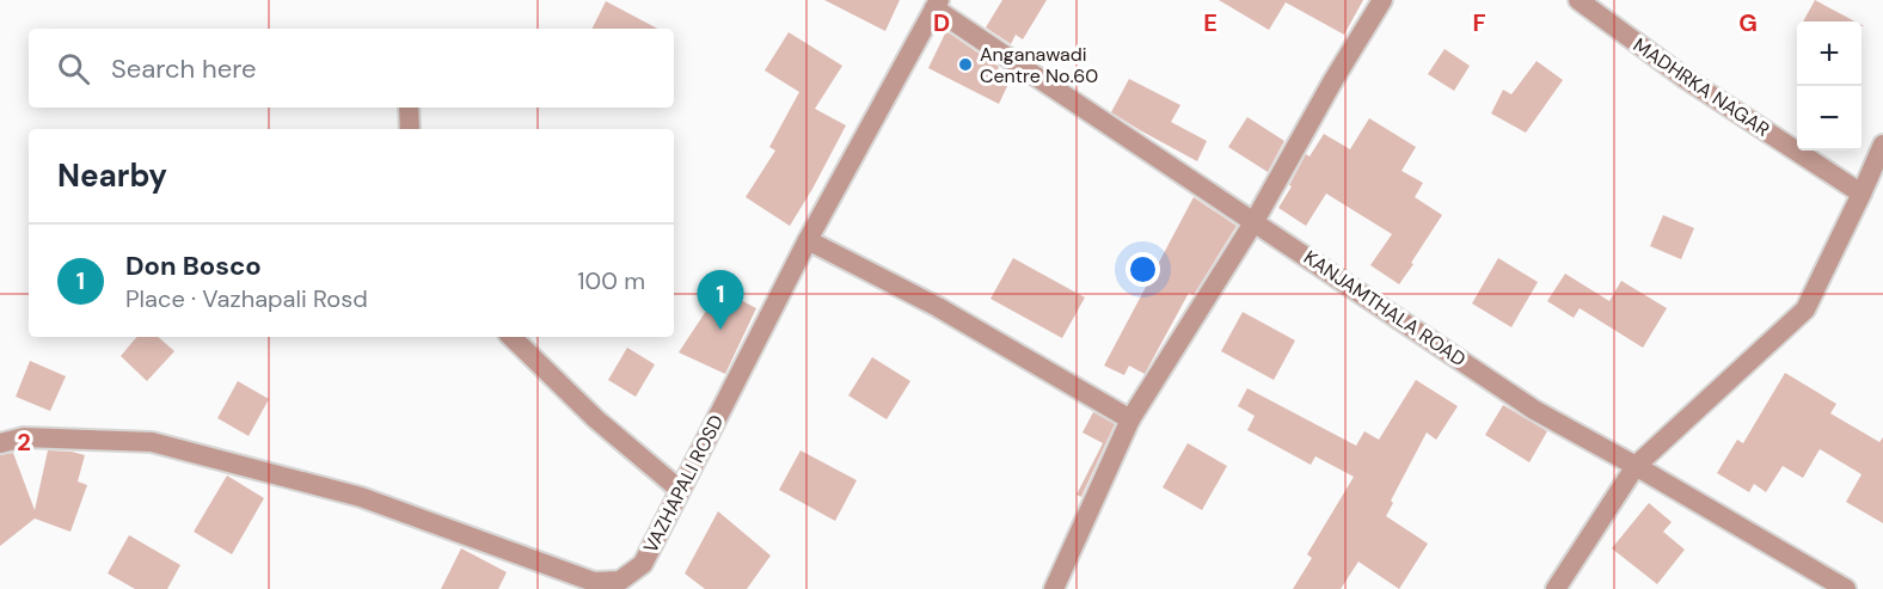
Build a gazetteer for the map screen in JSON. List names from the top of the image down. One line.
{"streets":{"street":["MADHRKA NAGAR","KANJAMTHALA ROAD","VAZHAPALI ROSD"]},"crossings":[["KANJAMTHALA ROAD","VAZHAPALI ROSD"]],"places":["Anganawadi Centre No.60"],"page":{"map_buttons":["+","−"],"search":"Search here","heading":"Nearby","list":[{"mark":"1","name":"Don Bosco","note":"Place · Vazhapali Rosd","value":"100 m"}],"pins":"1"},"grid":{"columns":["D","E","F","G"],"rows":["2"]}}
